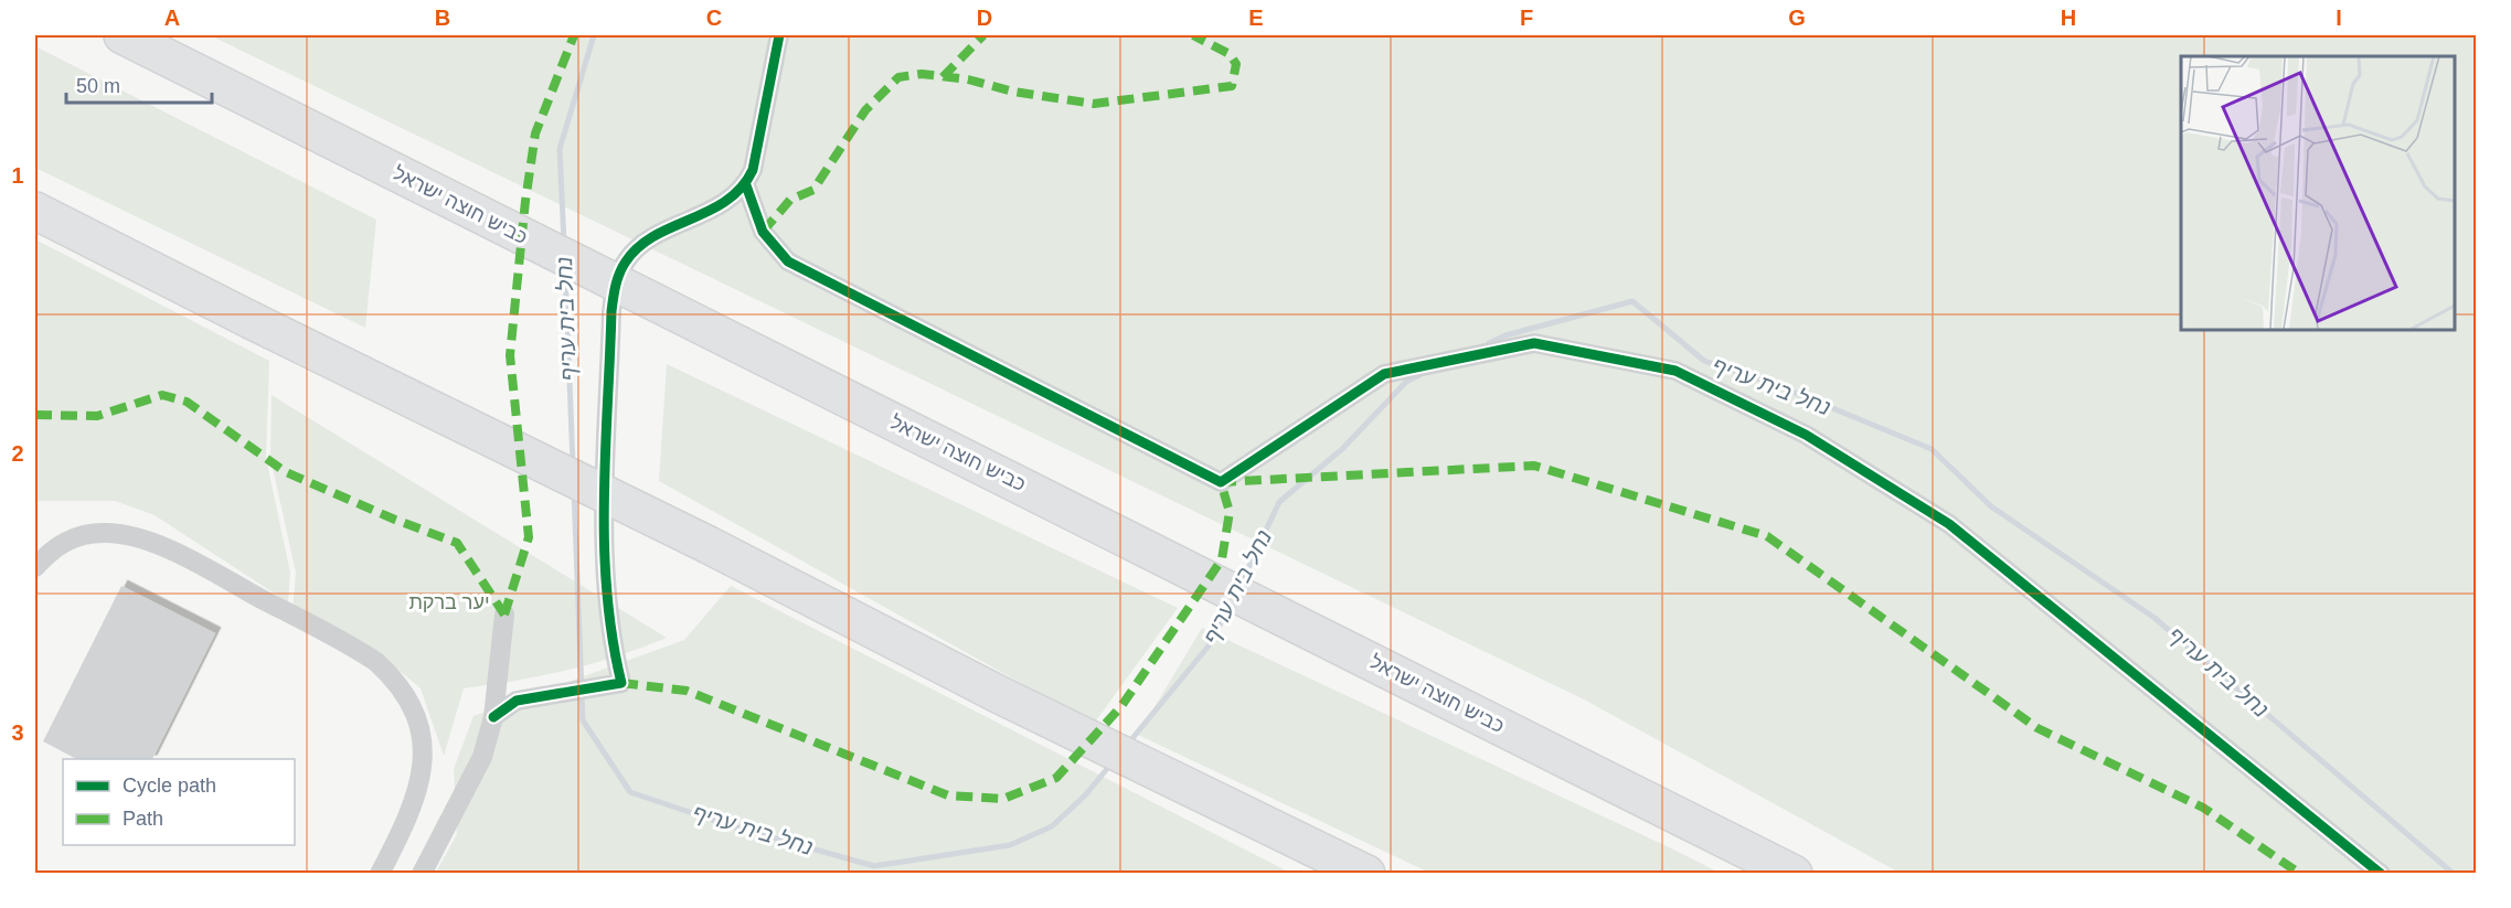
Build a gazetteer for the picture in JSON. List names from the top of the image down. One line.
{"streets":{"highway":["כביש חוצה ישראל"]},"water":["נחל בית עריף"],"parks":["יער ברקת"],"legend":["Cycle path","Path"],"scale_bar":"50 m","grid":{"columns":["A","B","C","D","E","F","G","H","I"],"rows":["1","2","3"]}}
